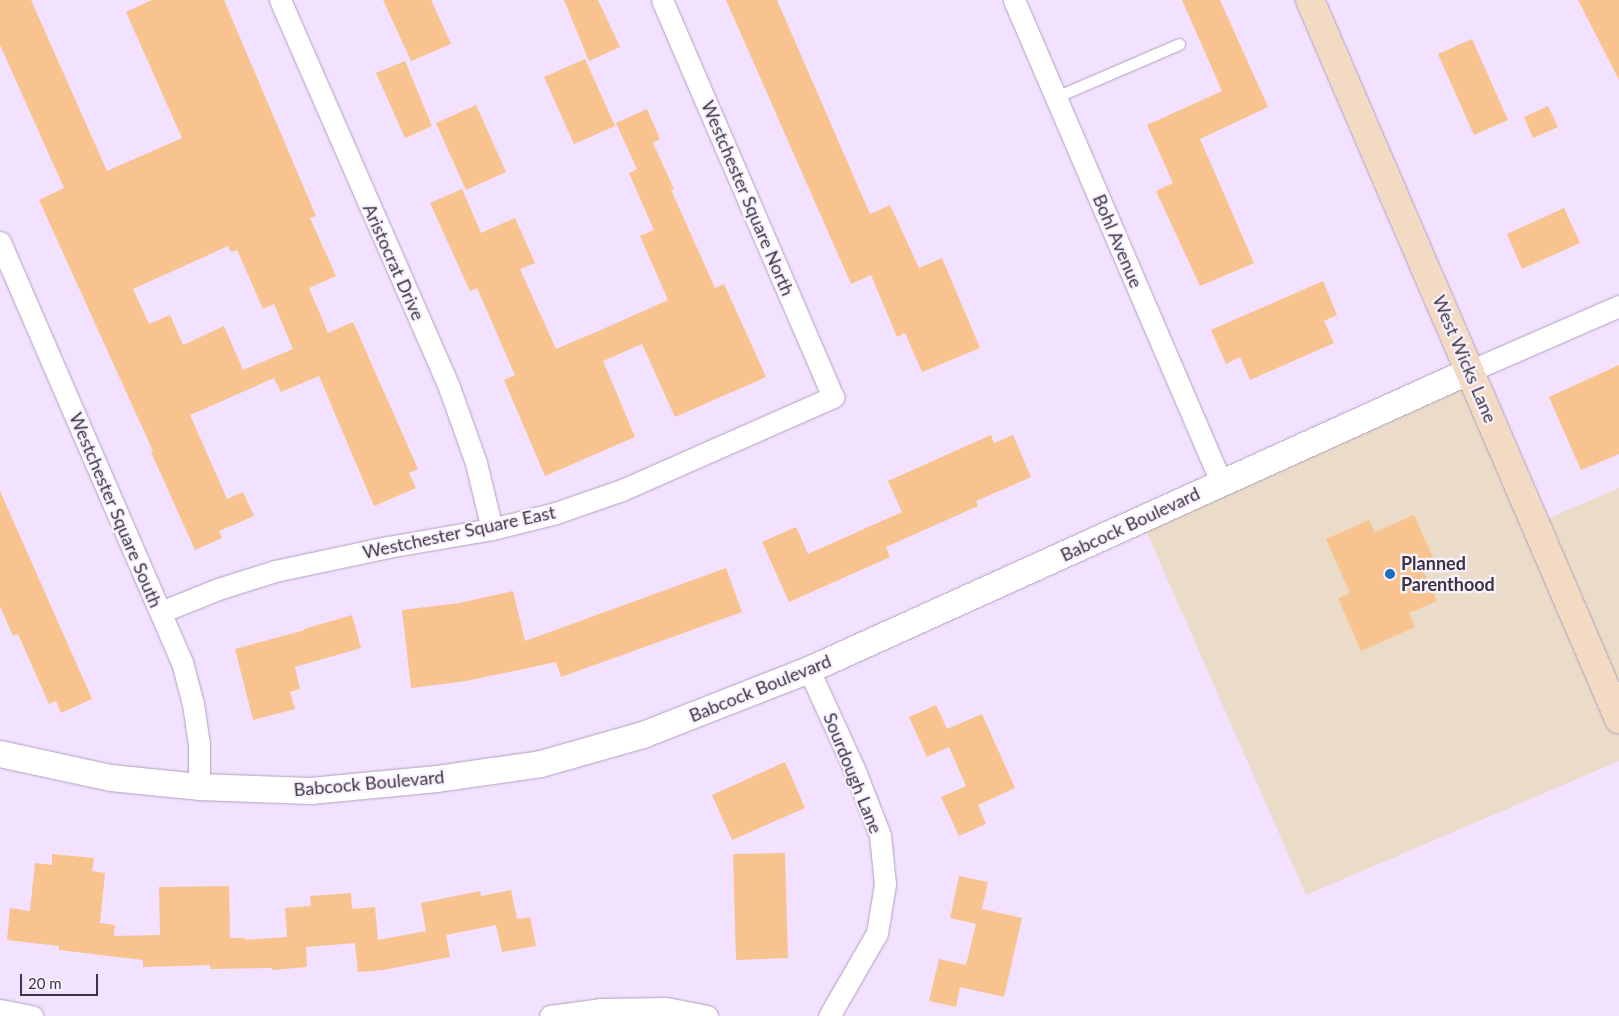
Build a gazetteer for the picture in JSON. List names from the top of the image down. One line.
{"streets":{"main road":["West Wicks Lane"],"street":["Westchester Square North","Bohl Avenue","Aristocrat Drive","Westchester Square South","Babcock Boulevard","Westchester Square East","Sourdough Lane"]},"crossings":[["Westchester Square North","Westchester Square East"],["Bohl Avenue","Babcock Boulevard"],["Aristocrat Drive","Westchester Square East"],["West Wicks Lane","Babcock Boulevard"],["Westchester Square South","Babcock Boulevard"],["Westchester Square South","Westchester Square East"],["Babcock Boulevard","Sourdough Lane"]],"places":["Planned Parenthood"],"scale_bar":"20 m"}
